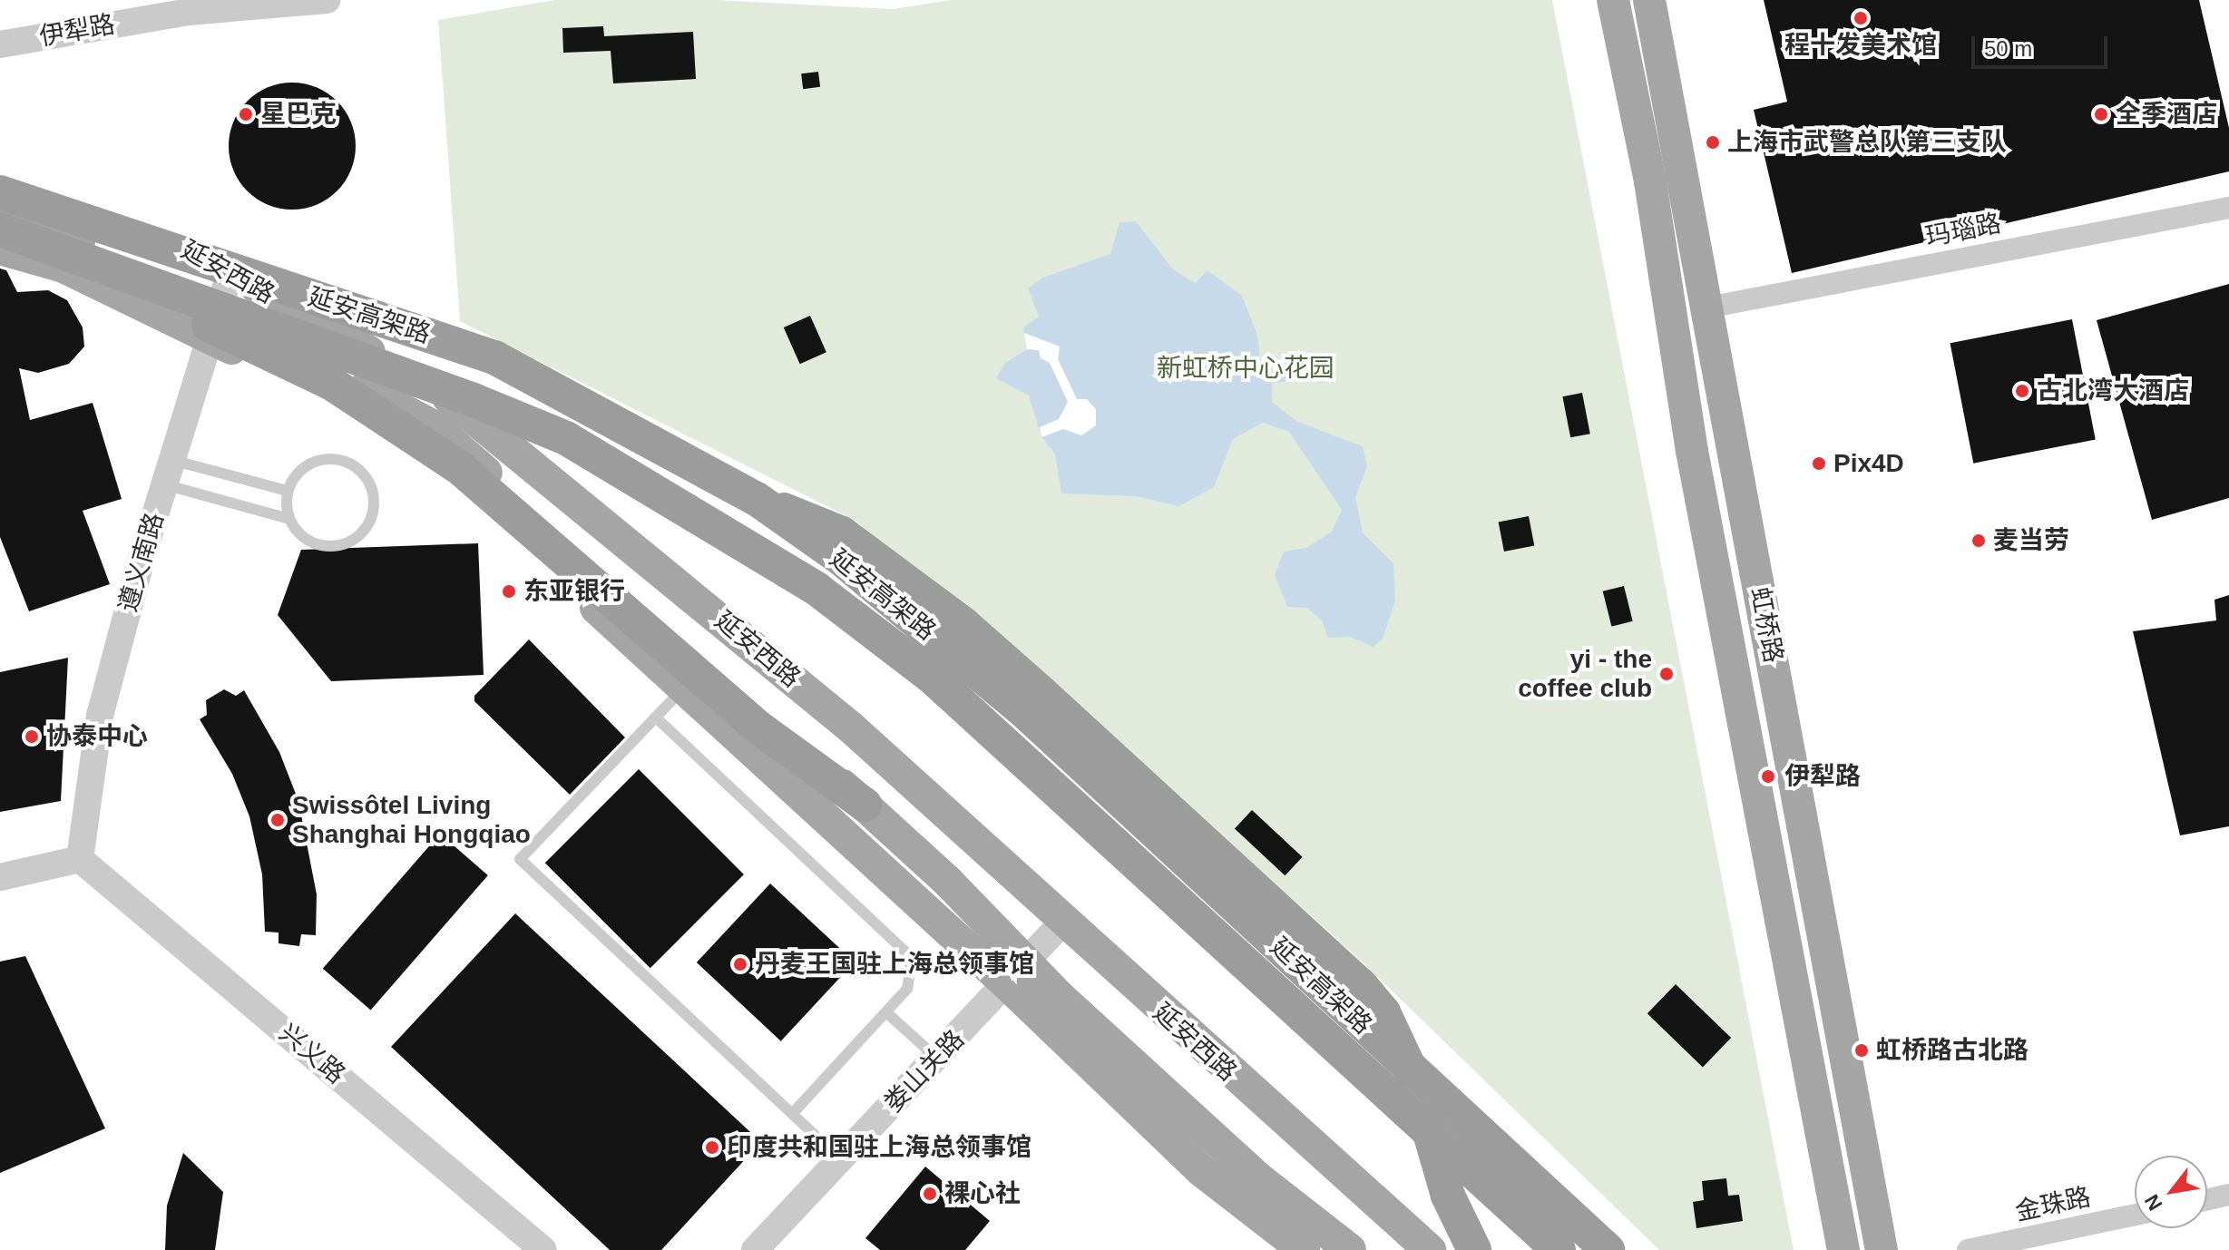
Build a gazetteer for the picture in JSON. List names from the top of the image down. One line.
{"streets":{"highway":["延安高架路"],"main road":["延安西路","虹桥路"],"street":["伊犁路","玛瑙路","遵义南路","兴义路","娄山关路","金珠路"]},"crossings":[["玛瑙路","虹桥路"],["延安西路","延安高架路"],["延安西路","遵义南路"],["延安西路","娄山关路"],["遵义南路","兴义路"]],"parks":["新虹桥中心花园"],"places":["程十发美术馆","星巴克","全季酒店","上海市武警总队第三支队","古北湾大酒店","Pix4D","麦当劳","东亚银行","yi - the coffee club","协泰中心","伊犁路","Swissôtel Living Shanghai Hongqiao","丹麦王国驻上海总领事馆","虹桥路古北路","印度共和国驻上海总领事馆","裸心社"],"scale_bar":"50 m","north":"bottom left"}
